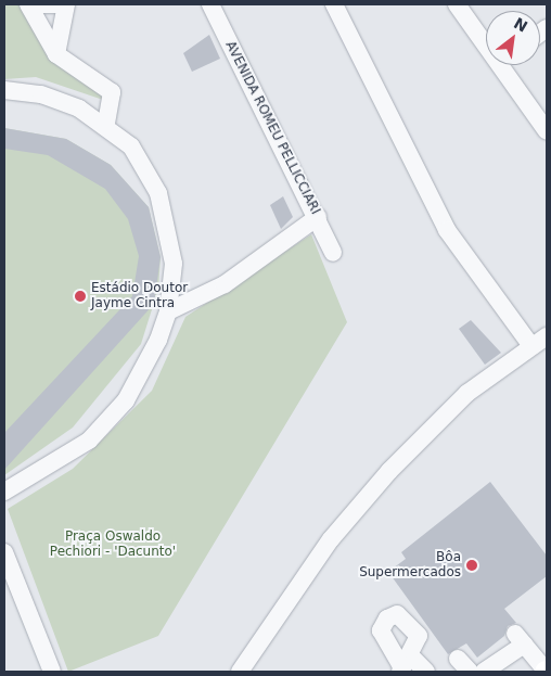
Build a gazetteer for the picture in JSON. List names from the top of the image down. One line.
{"streets":{"street":["AVENIDA ROMEU PELLICCIARI"]},"parks":["Praça Oswaldo Pechiori - 'Dacunto'"],"places":["Estádio Doutor Jayme Cintra","Bôa Supermercados"],"north":"top right"}
